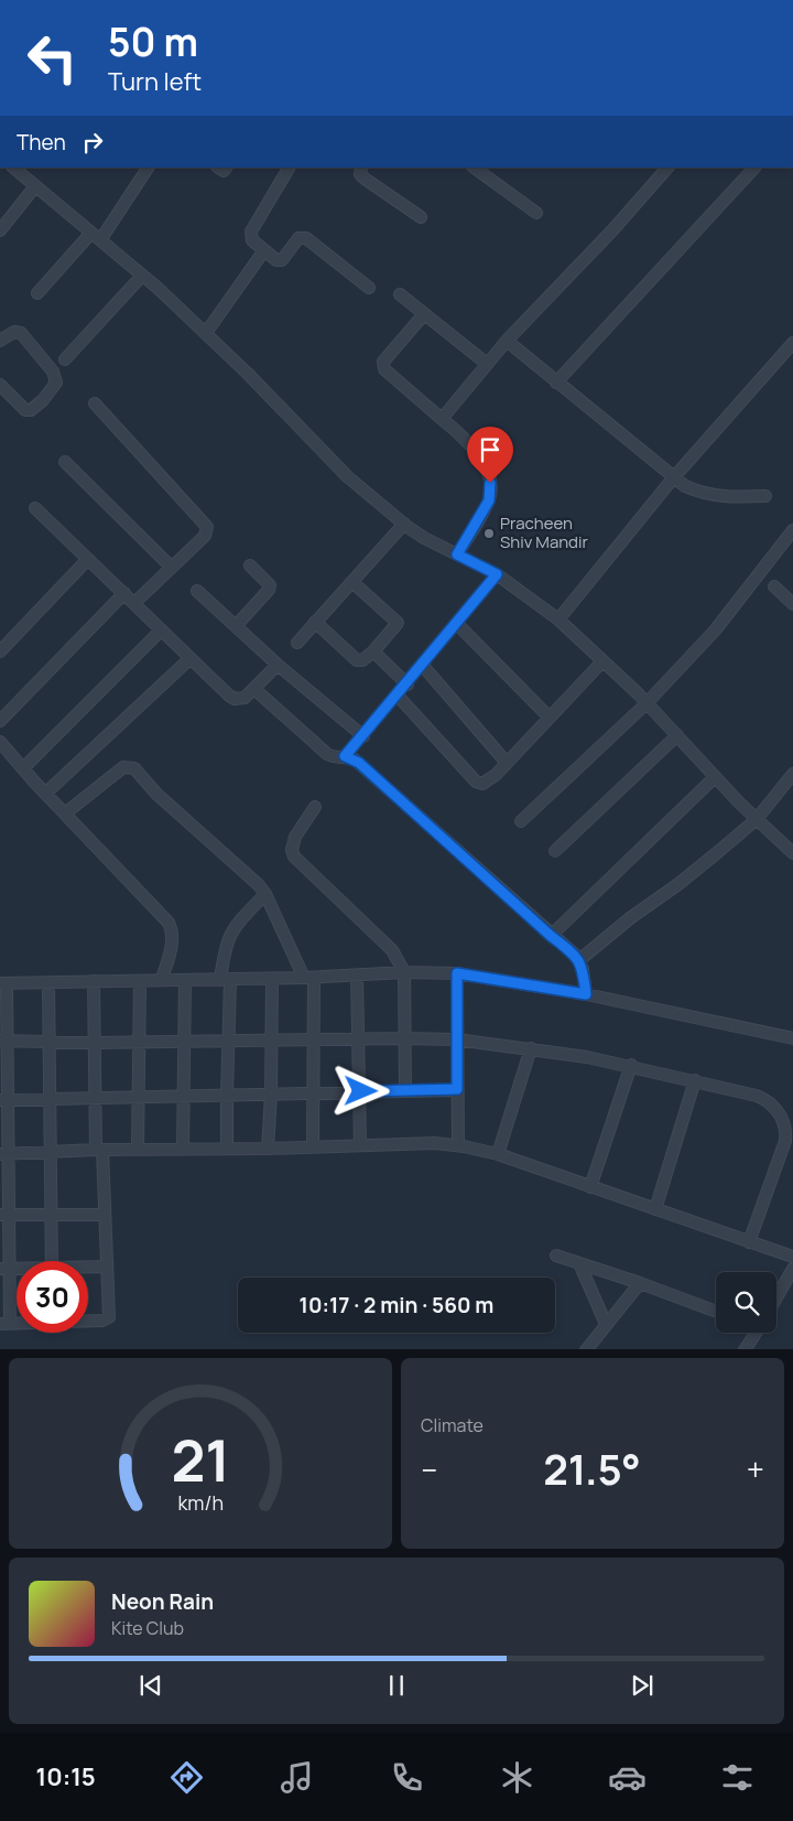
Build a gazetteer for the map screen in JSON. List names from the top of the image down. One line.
{"places":["Pracheen Shiv Mandir"],"page":{"turn":["50 m","Turn left"],"then":"Then","limit":"30","trip":"10:17 · 2 min · 560 m","tile":"Climate","heat":["−","21.5°","+"],"song":["Neon Rain","Kite Club"],"tabs":"10:15","gauge":["21","km/h"]}}
